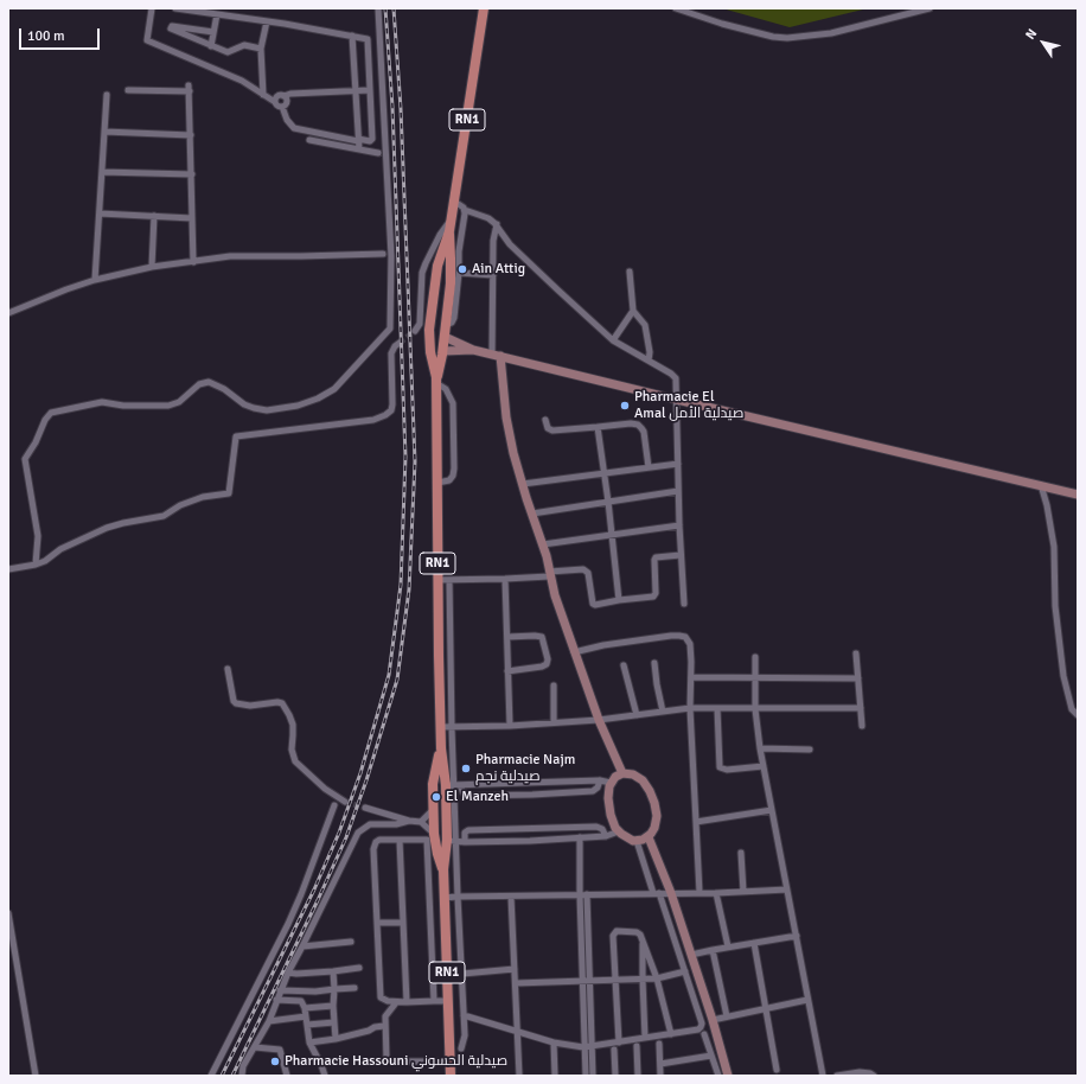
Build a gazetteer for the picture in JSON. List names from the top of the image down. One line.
{"streets":{"main road":["RN1"]},"places":["Ain Attig","Pharmacie El Amal صيدلية الأمل","Pharmacie Najm صيدلية نجم","El Manzeh","Pharmacie Hassouni صيدلية الحسوني"],"scale_bar":"100 m","north":"top left"}
